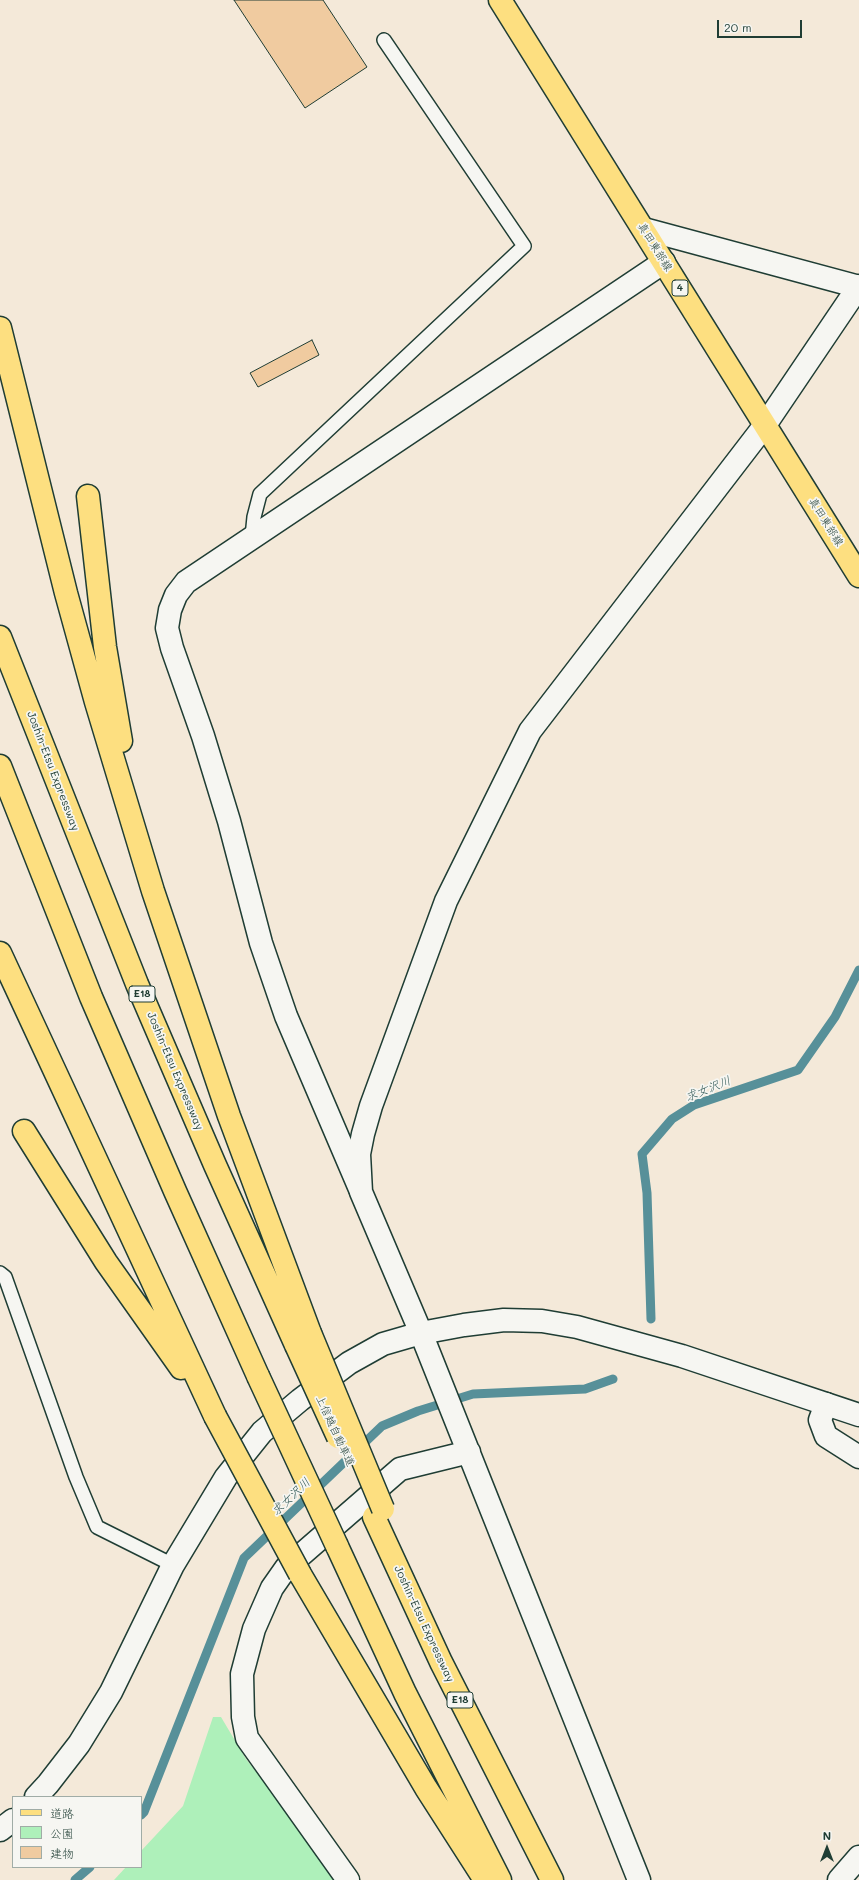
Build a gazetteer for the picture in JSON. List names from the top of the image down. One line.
{"streets":{"main road":["真田東部線","4","Joshin-Etsu Expressway","E18","上信越自動車道"]},"crossings":[["Joshin-Etsu Expressway","上信越自動車道"]],"water":["求女沢川"],"legend":["道路","公園","建物"],"scale_bar":"20 m","north":"top"}
